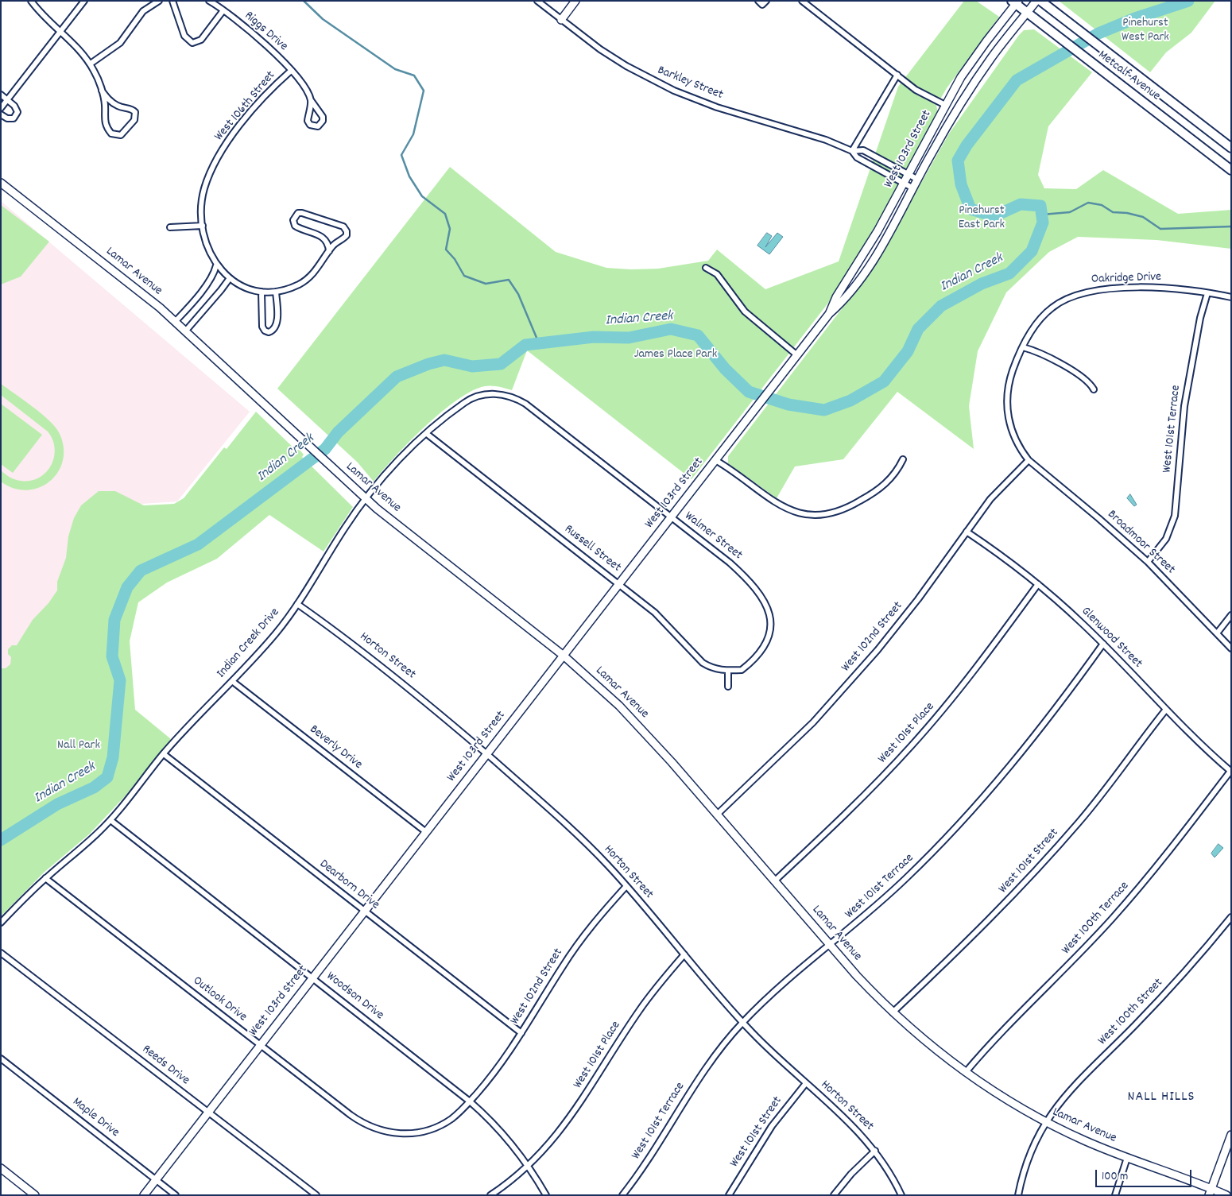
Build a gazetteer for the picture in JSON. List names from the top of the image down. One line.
{"streets":{"main road":["Metcalf Avenue","West 103rd Street","Lamar Avenue"],"street":["Riggs Drive","Barkley Street","West 106th Street","Oakridge Drive","West 101st Terrace","Walmer Street","Broadmoor Street","Russell Street","West 102nd Street","Glenwood Street","Indian Creek Drive","Horton Street","West 101st Place","Beverly Drive","West 101st Street","Dearborn Drive","West 100th Terrace","Woodson Drive","Outlook Drive","West 100th Street","Reeds Drive","Maple Drive"]},"crossings":[["Riggs Drive","West 106th Street"],["Metcalf Avenue","West 103rd Street"],["Barkley Street","West 103rd Street"],["West 103rd Street","Lamar Avenue"],["West 103rd Street","Walmer Street"],["West 103rd Street","Russell Street"],["West 103rd Street","Horton Street"],["West 103rd Street","Beverly Drive"],["West 103rd Street","Dearborn Drive"],["West 103rd Street","Woodson Drive"],["West 103rd Street","Outlook Drive"],["West 103rd Street","Reeds Drive"],["West 103rd Street","Maple Drive"],["Lamar Avenue","West 101st Terrace"],["Lamar Avenue","West 102nd Street"],["Lamar Avenue","Indian Creek Drive"],["Lamar Avenue","West 101st Place"],["Lamar Avenue","West 101st Street"],["Lamar Avenue","West 100th Terrace"],["Lamar Avenue","West 100th Street"],["Oakridge Drive","West 101st Terrace"],["Oakridge Drive","Broadmoor Street"],["Oakridge Drive","West 102nd Street"],["West 101st Terrace","Broadmoor Street"],["West 101st Terrace","Glenwood Street"],["West 101st Terrace","Horton Street"],["Walmer Street","Russell Street"],["Walmer Street","Indian Creek Drive"],["Broadmoor Street","West 102nd Street"],["Russell Street","Indian Creek Drive"],["West 102nd Street","Glenwood Street"],["West 102nd Street","Horton Street"],["West 102nd Street","Dearborn Drive"],["West 102nd Street","Woodson Drive"],["West 102nd Street","Outlook Drive"],["Glenwood Street","West 101st Place"],["Glenwood Street","West 101st Street"],["Glenwood Street","West 100th Terrace"],["Indian Creek Drive","Horton Street"],["Indian Creek Drive","Beverly Drive"],["Indian Creek Drive","Dearborn Drive"],["Indian Creek Drive","Woodson Drive"],["Indian Creek Drive","Outlook Drive"],["Horton Street","West 101st Place"],["Horton Street","West 101st Street"],["West 101st Place","Woodson Drive"],["Woodson Drive","Outlook Drive"]],"districts":["NALL HILLS"],"water":["Indian Creek"],"parks":["Pinehurst West Park","Pinehurst East Park","James Place Park","Nall Park"],"scale_bar":"100 m"}
